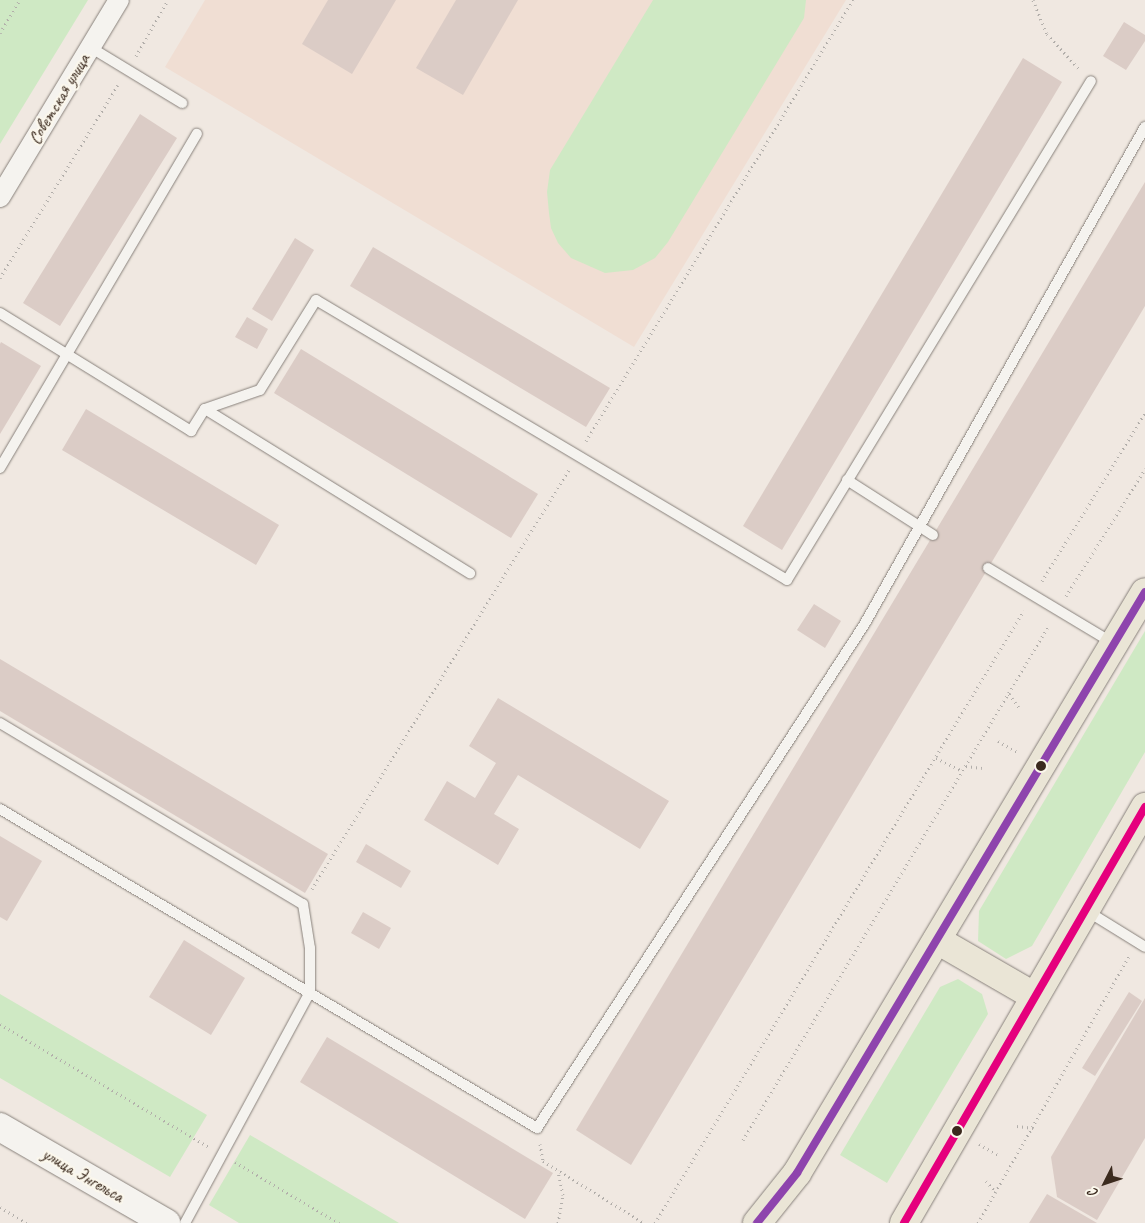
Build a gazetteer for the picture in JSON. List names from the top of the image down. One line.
{"streets":{"main road":["улица Энгельса"],"street":["Советская улица"]},"north":"bottom left"}
